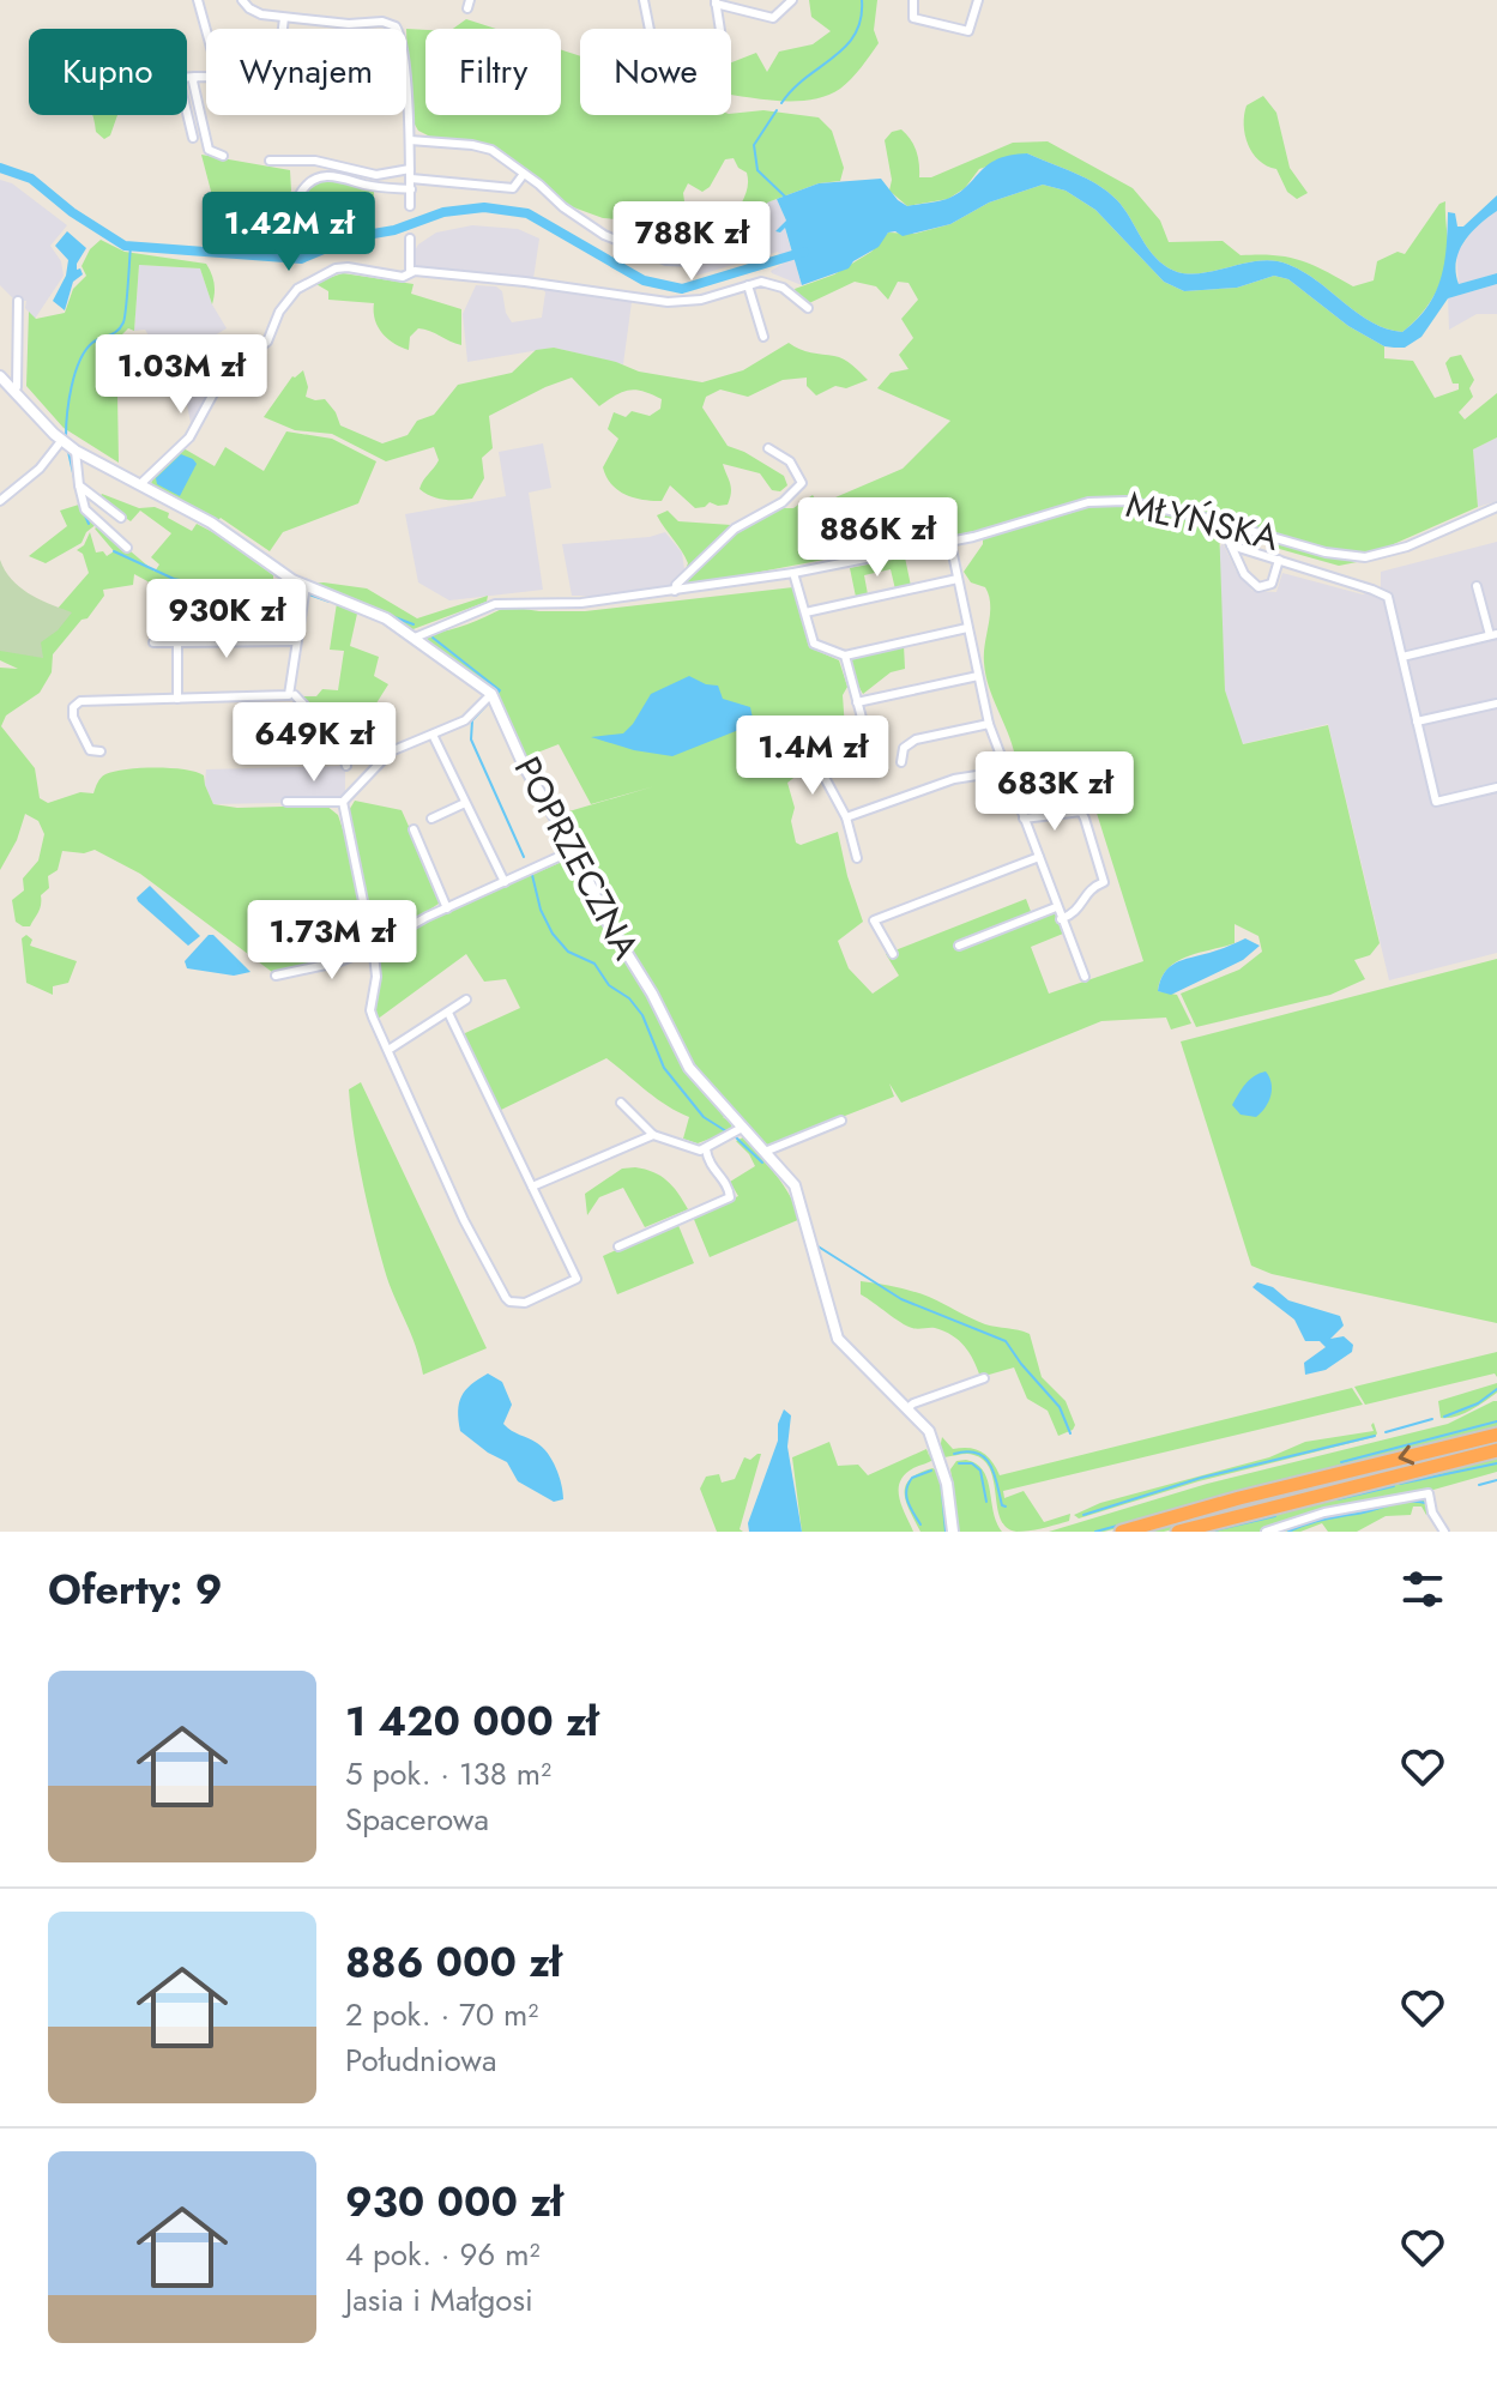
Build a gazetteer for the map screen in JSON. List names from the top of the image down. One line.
{"streets":{"street":["MŁYŃSKA","POPRZECZNA"]},"crossings":[["MŁYŃSKA","POPRZECZNA"]],"page":{"chip":["Kupno","Wynajem","Filtry","Nowe"],"price":["1.42M zł","788K zł","1.03M zł","886K zł","930K zł","649K zł","1.4M zł","683K zł","1.73M zł"],"heading":"Oferty: 9","list":[{"name":"1 420 000 zł","note":"5 pok. · 138 m² · Spacerowa"},{"name":"886 000 zł","note":"2 pok. · 70 m² · Południowa"},{"name":"930 000 zł","note":"4 pok. · 96 m² · Jasia i Małgosi"}]}}
